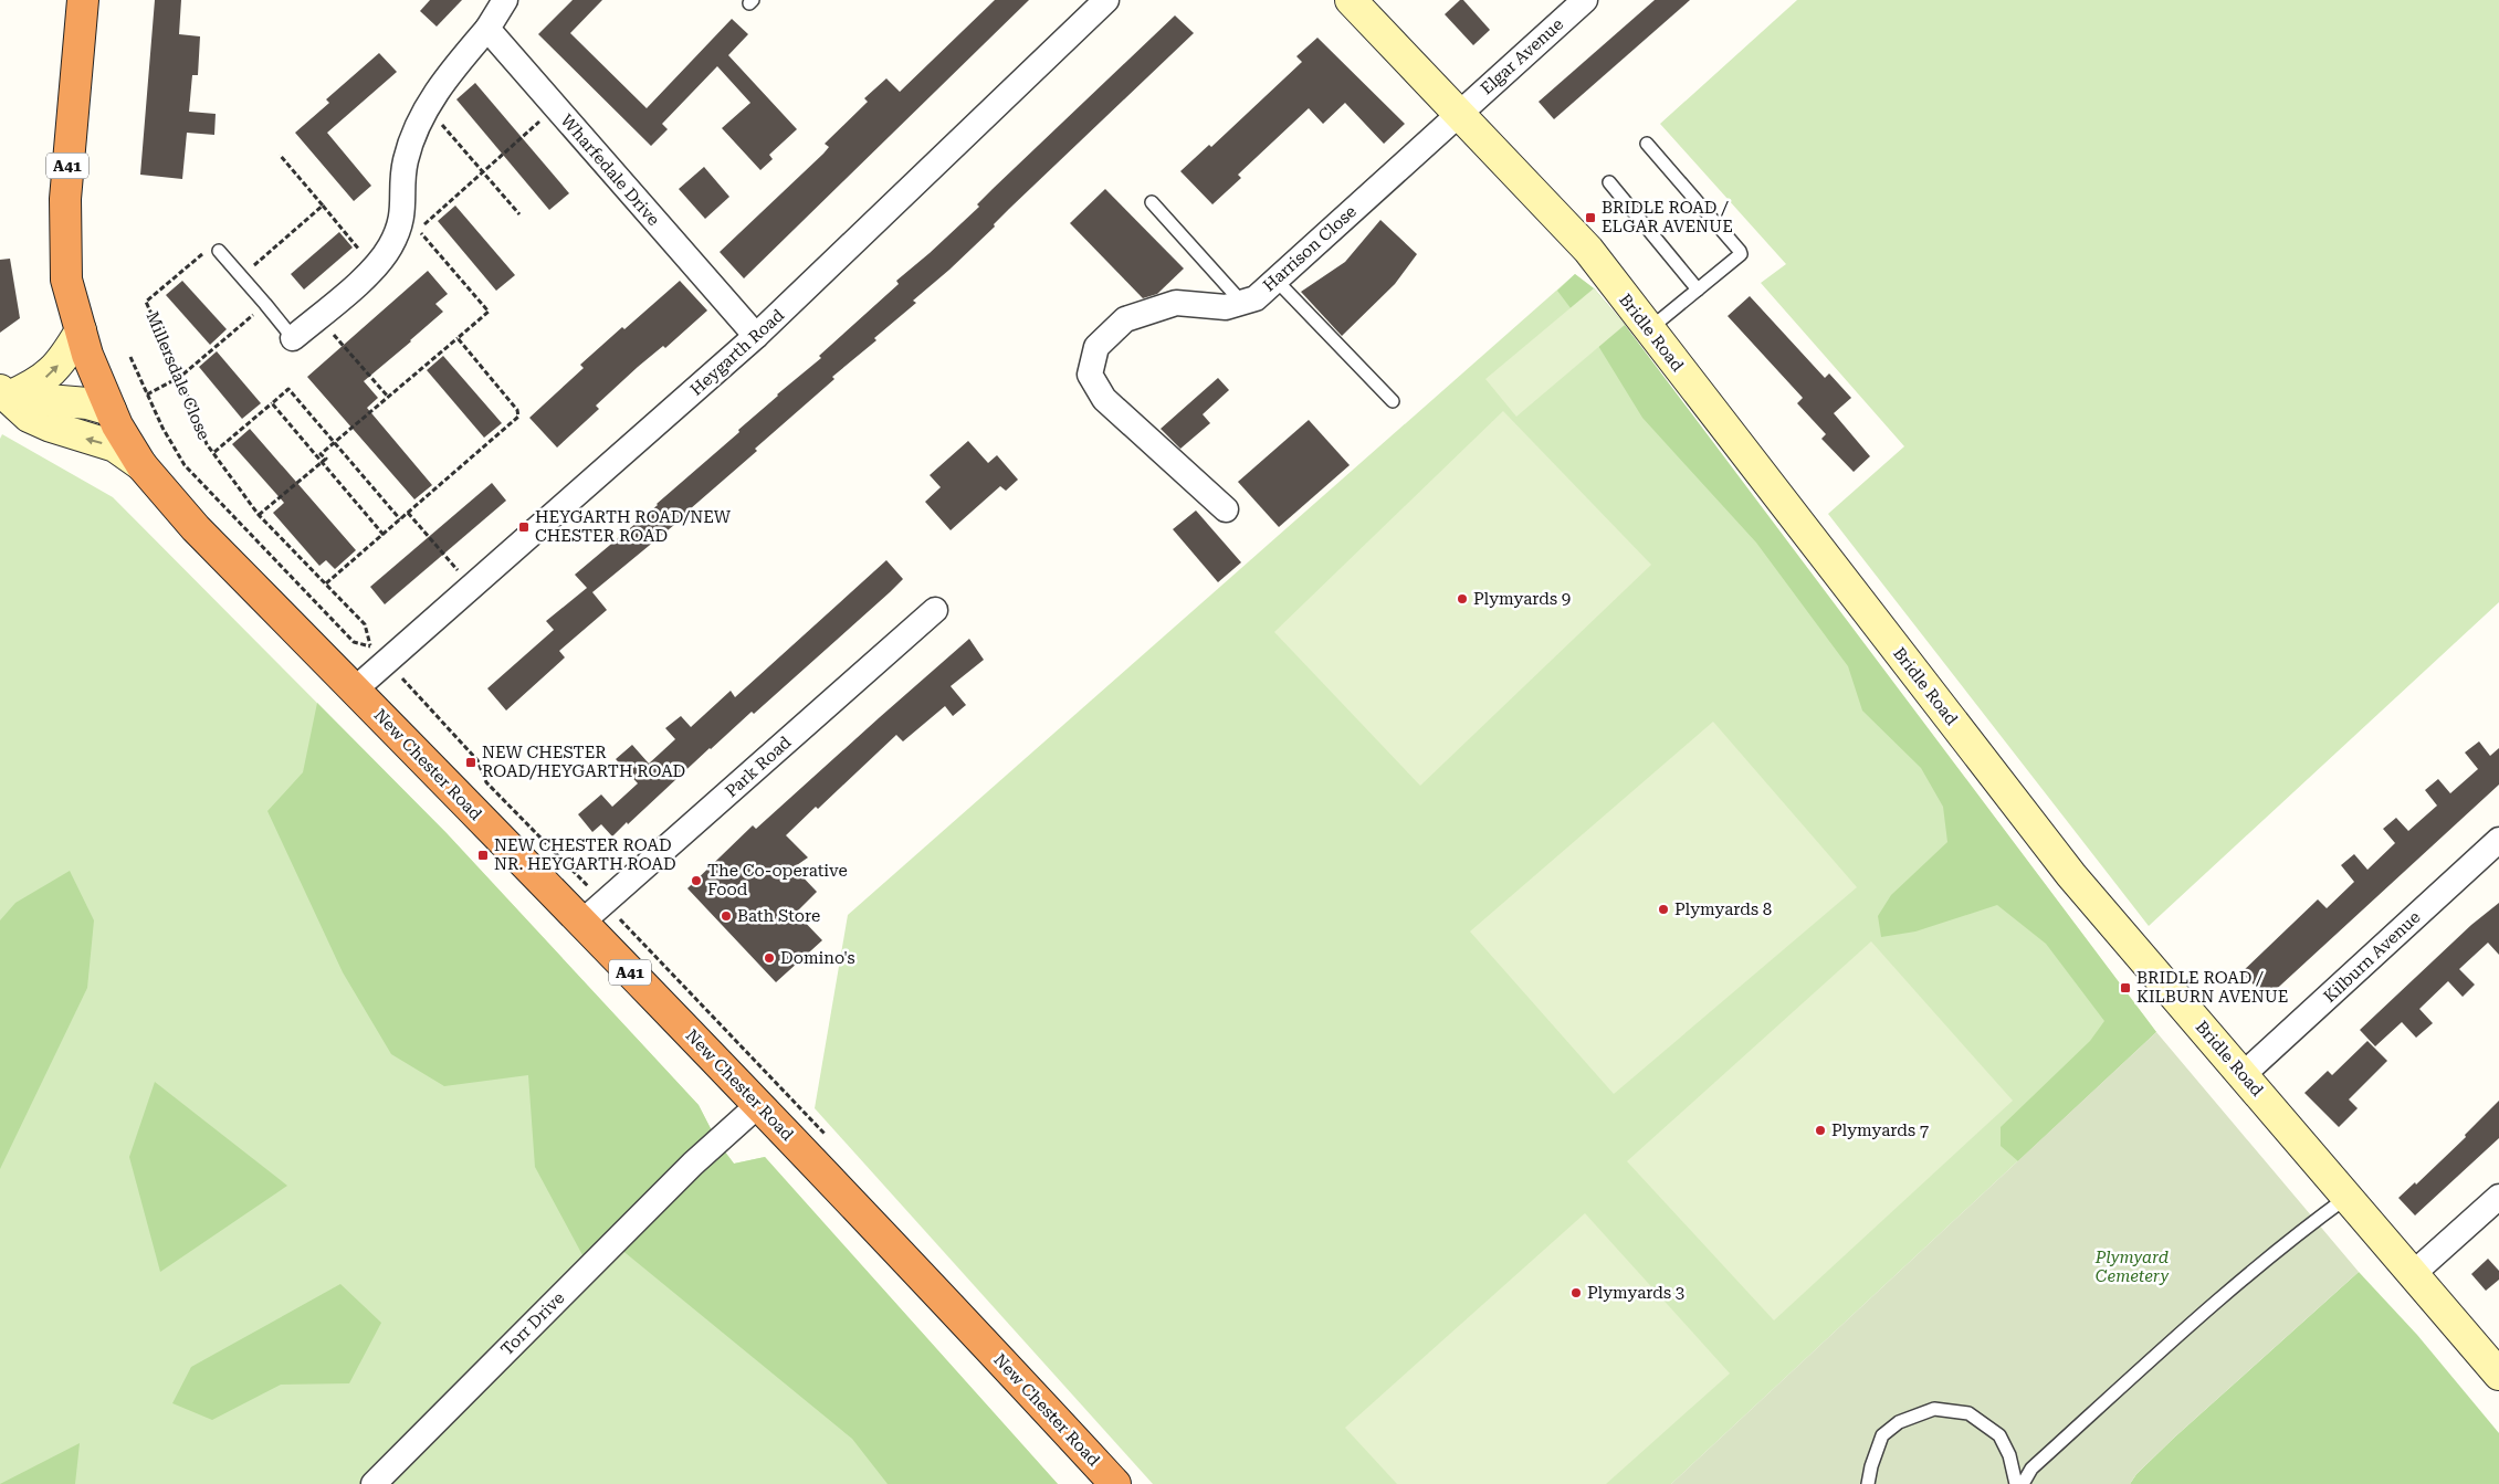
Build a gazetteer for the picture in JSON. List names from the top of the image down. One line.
{"streets":{"highway":["A41","New Chester Road"],"street":["Elgar Avenue","Wharfedale Drive","Harrison Close","Bridle Road","Heygarth Road","Park Road","Kilburn Avenue","Torr Drive"],"path":["Millersdale Close"]},"crossings":[["Elgar Avenue","Harrison Close"],["Elgar Avenue","Bridle Road"],["Wharfedale Drive","Heygarth Road"],["Harrison Close","Bridle Road"],["Bridle Road","Kilburn Avenue"],["Heygarth Road","Millersdale Close"],["Heygarth Road","New Chester Road"],["New Chester Road","Park Road"],["New Chester Road","Torr Drive"]],"parks":["Plymyard Cemetery"],"places":{"transit":["BRIDLE ROAD / ELGAR AVENUE","HEYGARTH ROAD/NEW CHESTER ROAD","NEW CHESTER ROAD/HEYGARTH ROAD","NEW CHESTER ROAD NR. HEYGARTH ROAD","BRIDLE ROAD / KILBURN AVENUE"],"other":["Plymyards 9","The Co-operative Food","Plymyards 8","Bath Store","Domino's","Plymyards 7","Plymyards 3"]}}
